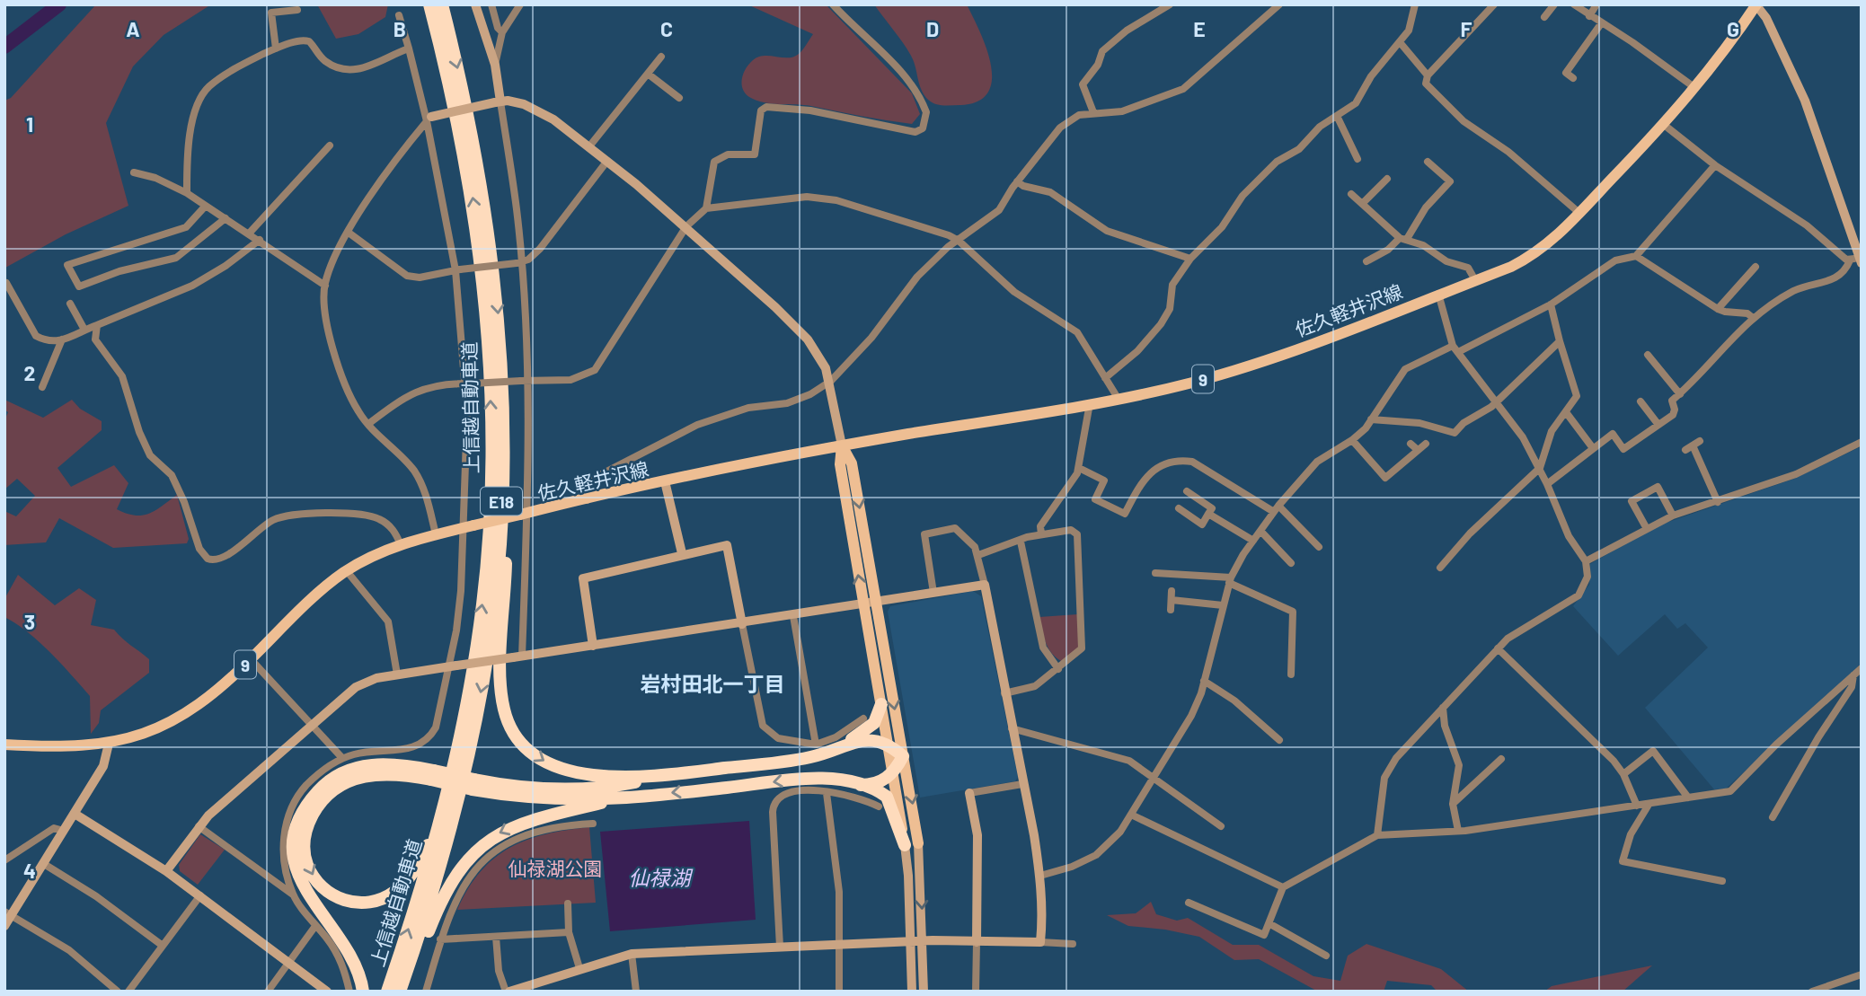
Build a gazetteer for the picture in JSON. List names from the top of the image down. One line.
{"streets":{"highway":["上信越自動車道","E18"],"main road":["佐久軽井沢線","9"]},"districts":["岩村田北一丁目"],"water":["仙禄湖"],"parks":["仙禄湖公園"],"grid":{"columns":["A","B","C","D","E","F","G"],"rows":["1","2","3","4"]}}
